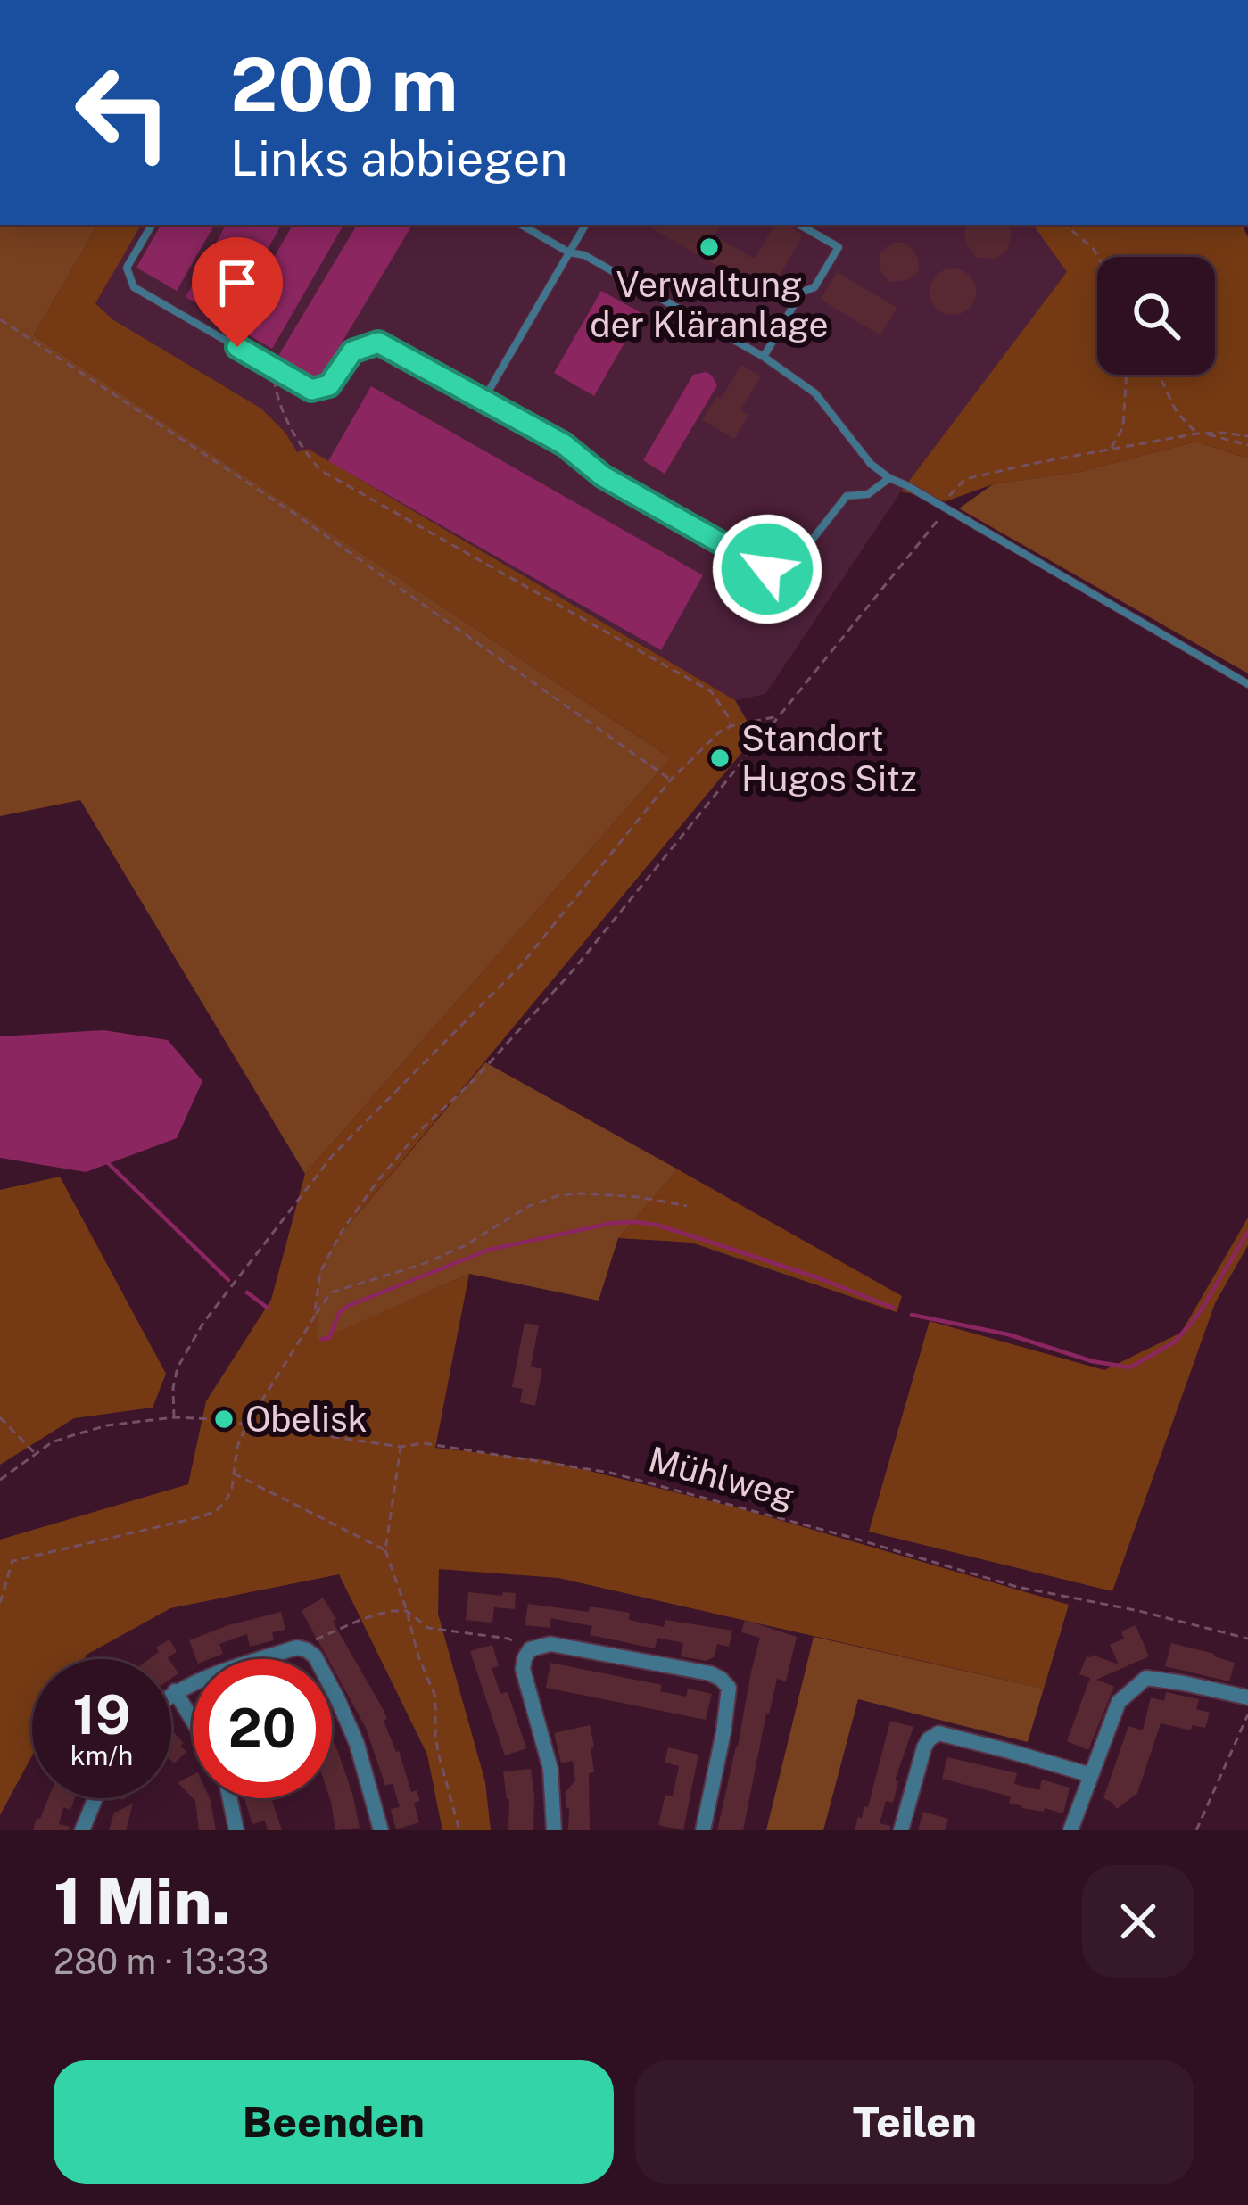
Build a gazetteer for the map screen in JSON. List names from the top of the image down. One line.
{"streets":{"path":["Mühlweg"]},"places":["Verwaltung der Kläranlage","Standort Hugos Sitz","Obelisk"],"page":{"turn":["200 m","Links abbiegen"],"speed":"19 km/h","limit":"20","heading":["1 Min.","280 m · 13:33"],"buttons":["Beenden","Teilen"]}}
